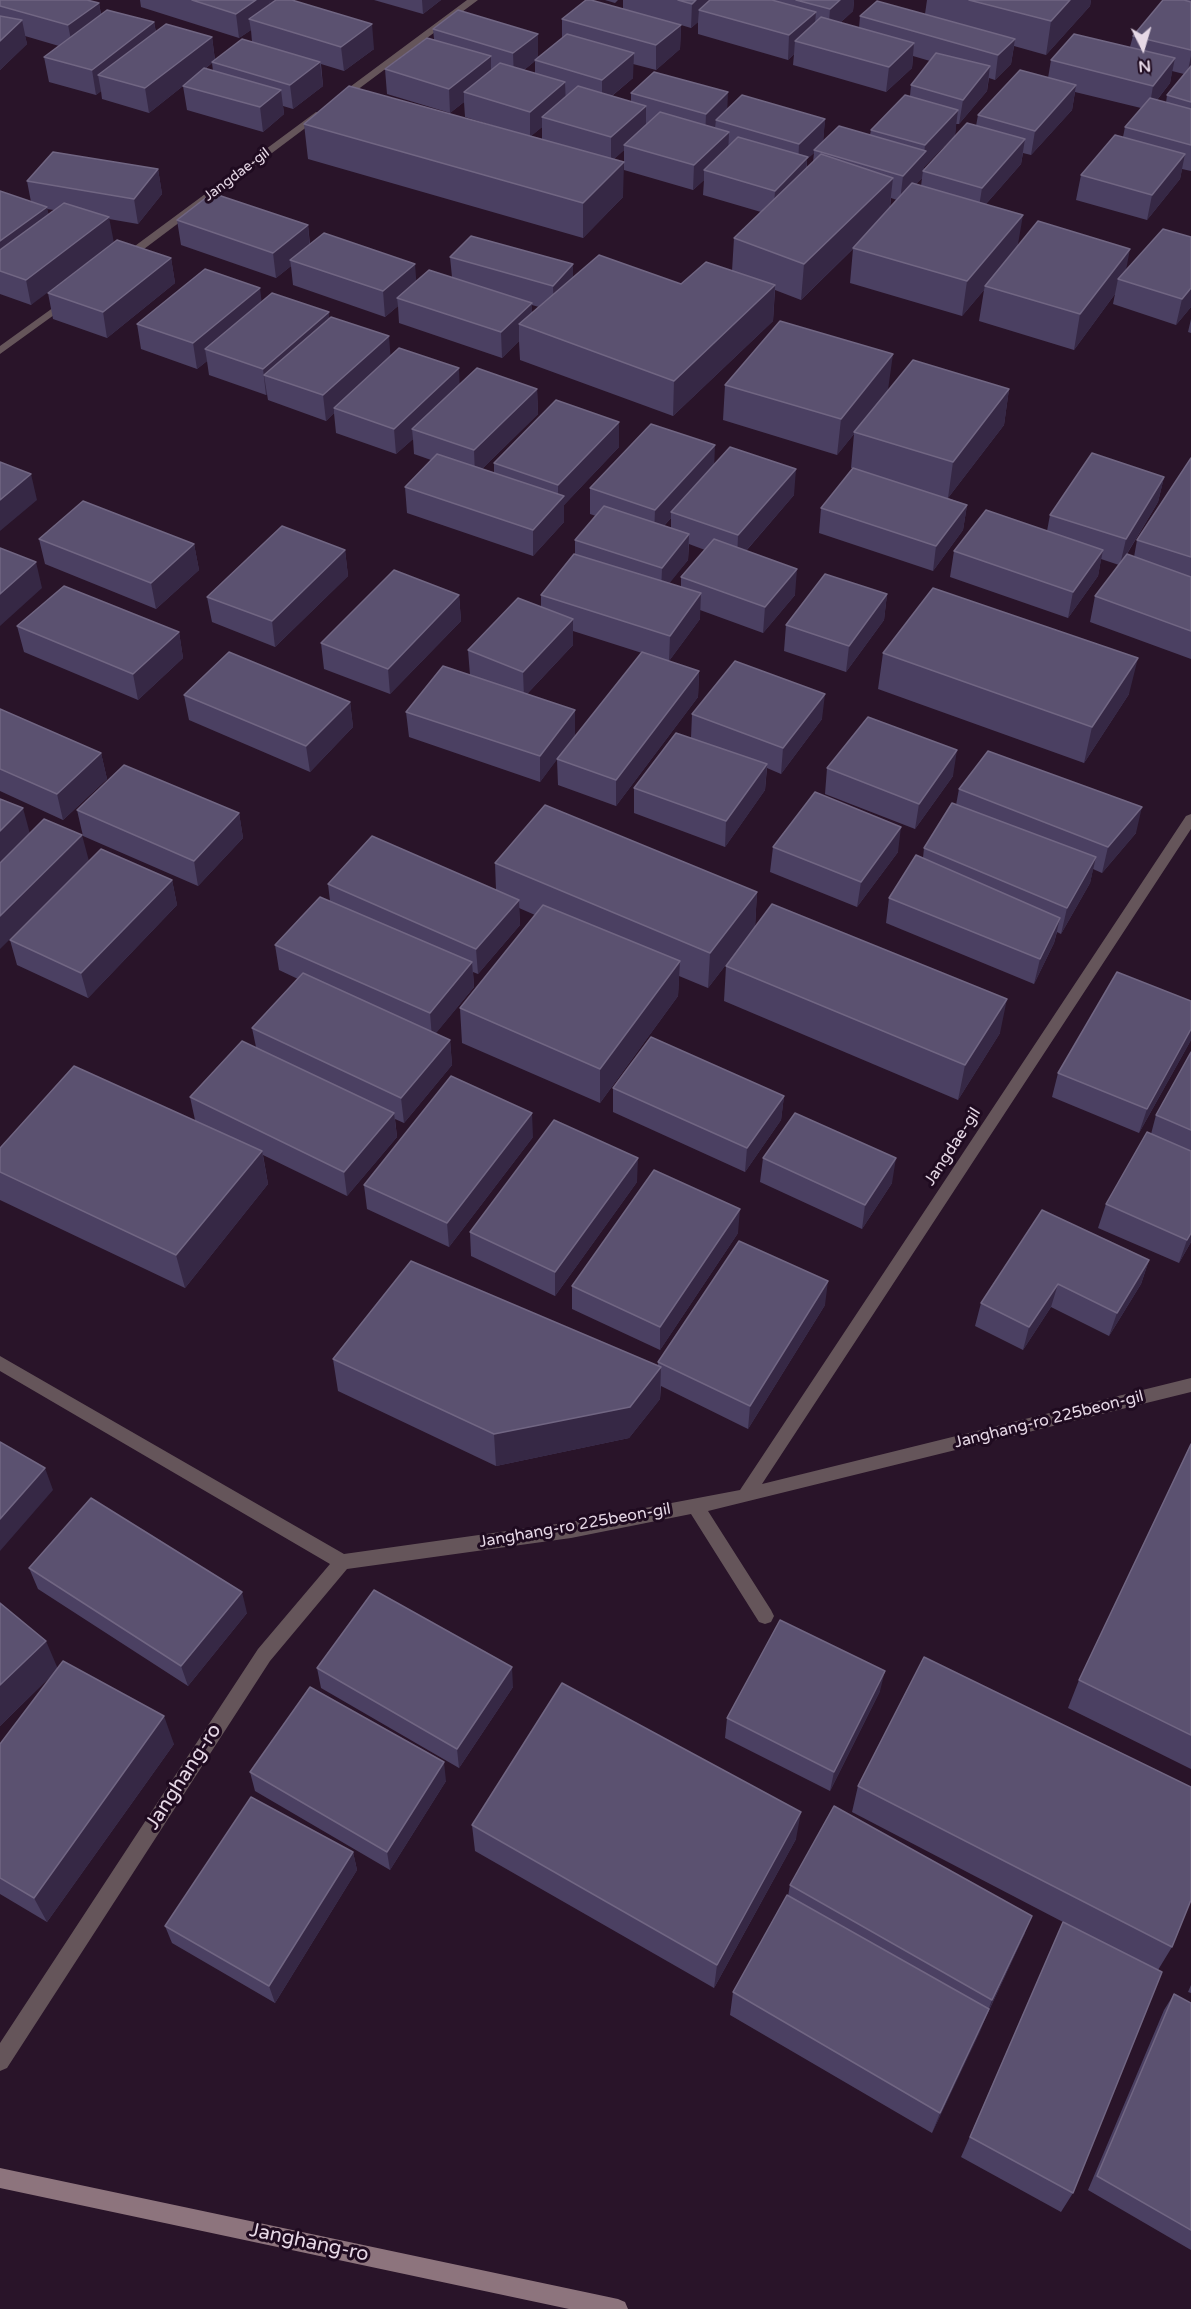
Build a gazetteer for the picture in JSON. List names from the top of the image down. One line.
{"streets":{"main road":["Janghang-ro"],"street":["Jangdae-gil","Janghang-ro 225beon-gil"]},"crossings":[["Jangdae-gil","Janghang-ro 225beon-gil"],["Janghang-ro 225beon-gil","Janghang-ro"]],"north":"bottom"}
